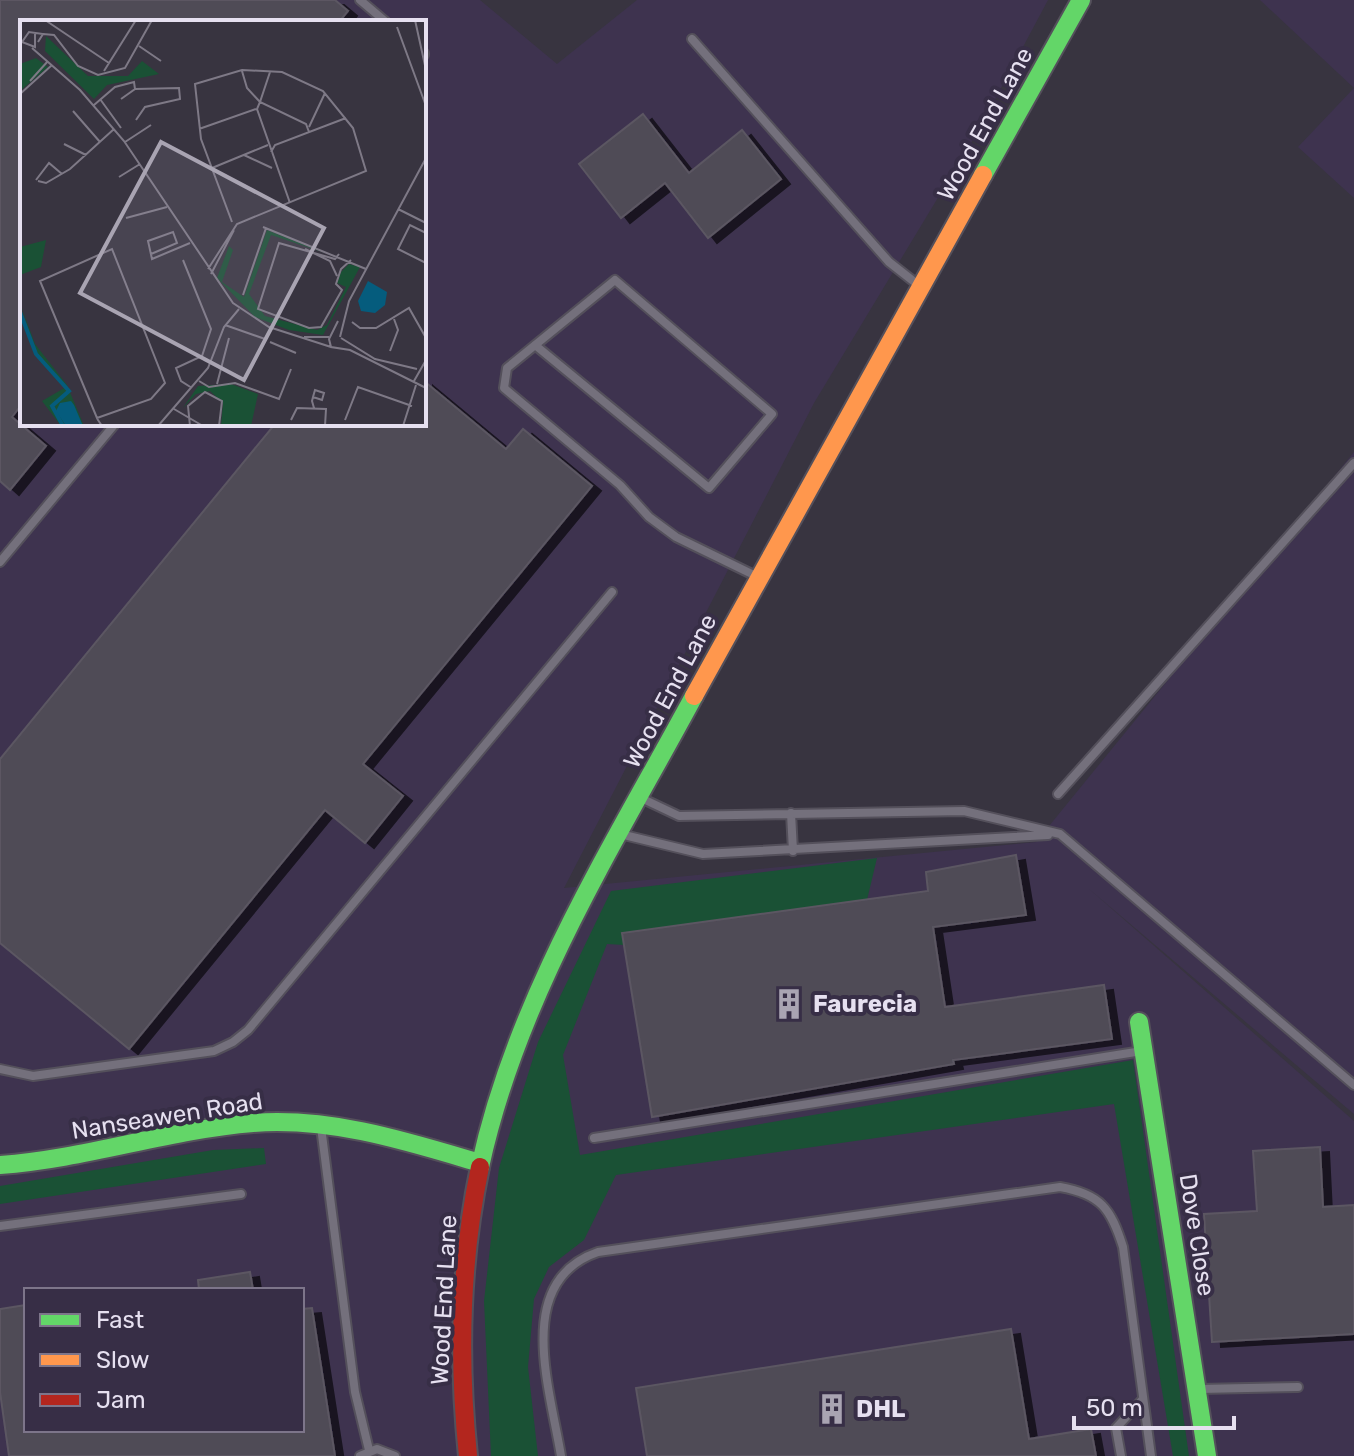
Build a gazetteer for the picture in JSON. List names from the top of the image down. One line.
{"streets":{"street":["Wood End Lane","Nanseawen Road","Dove Close"]},"crossings":[["Wood End Lane","Nanseawen Road"]],"places":{"building":["Faurecia","DHL"]},"legend":["Fast","Slow","Jam"],"scale_bar":"50 m"}
